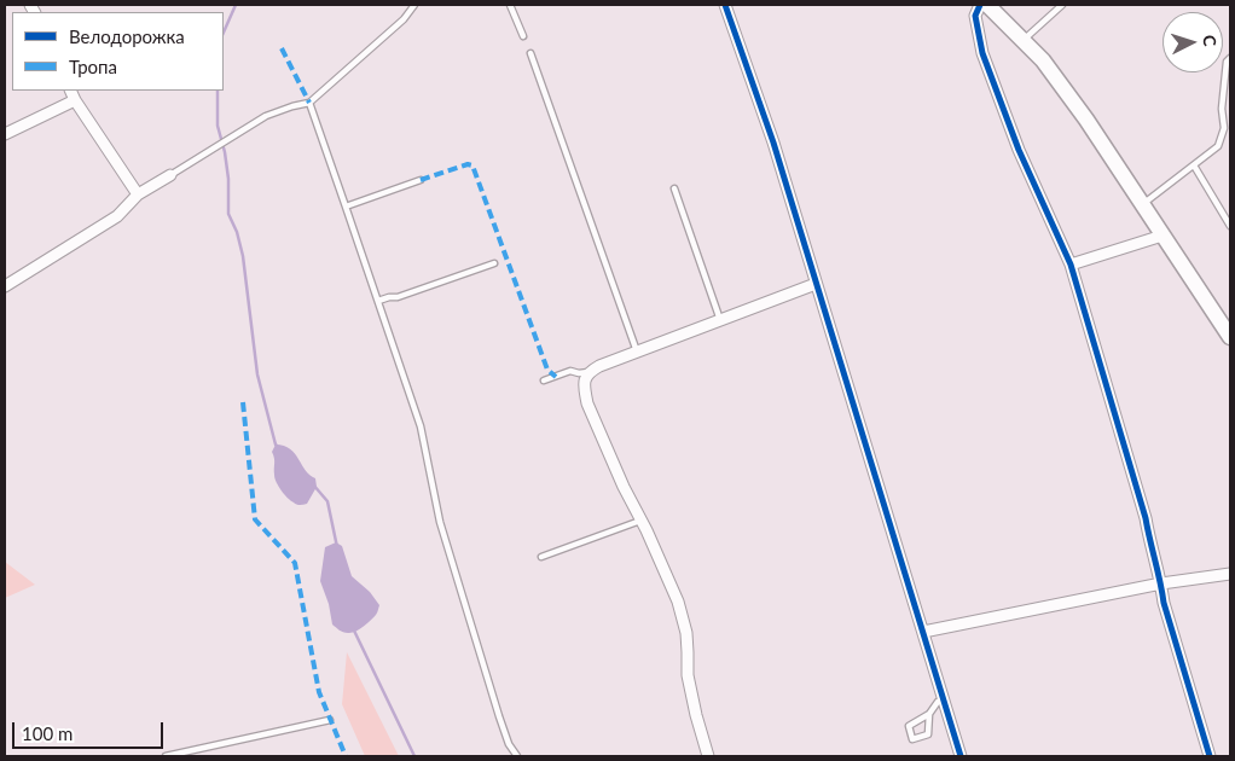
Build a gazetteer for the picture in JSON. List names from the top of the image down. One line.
{"legend":["Велодорожка","Тропа"],"scale_bar":"100 m","north":"right"}
